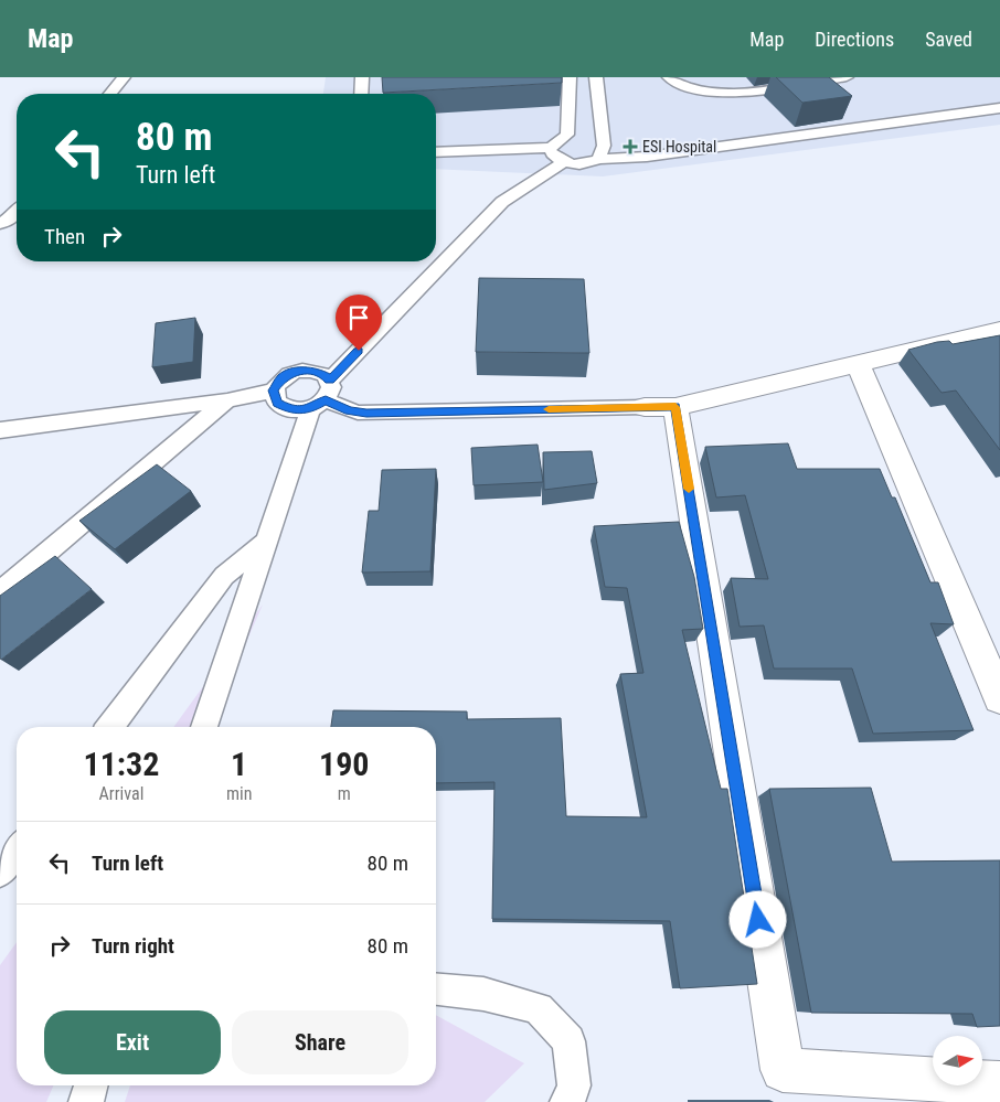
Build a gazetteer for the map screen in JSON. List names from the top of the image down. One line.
{"places":{"health":["ESI Hospital"]},"north":"right","page":{"header":"Map","nav":["Map","Directions","Saved"],"turn":["80 m","Turn left"],"then":"Then","eta":["11:32","Arrival","1","min","190","m"],"list":[{"name":"Turn left","value":"80 m"},{"name":"Turn right","value":"80 m"}],"buttons":["Exit","Share"]}}
